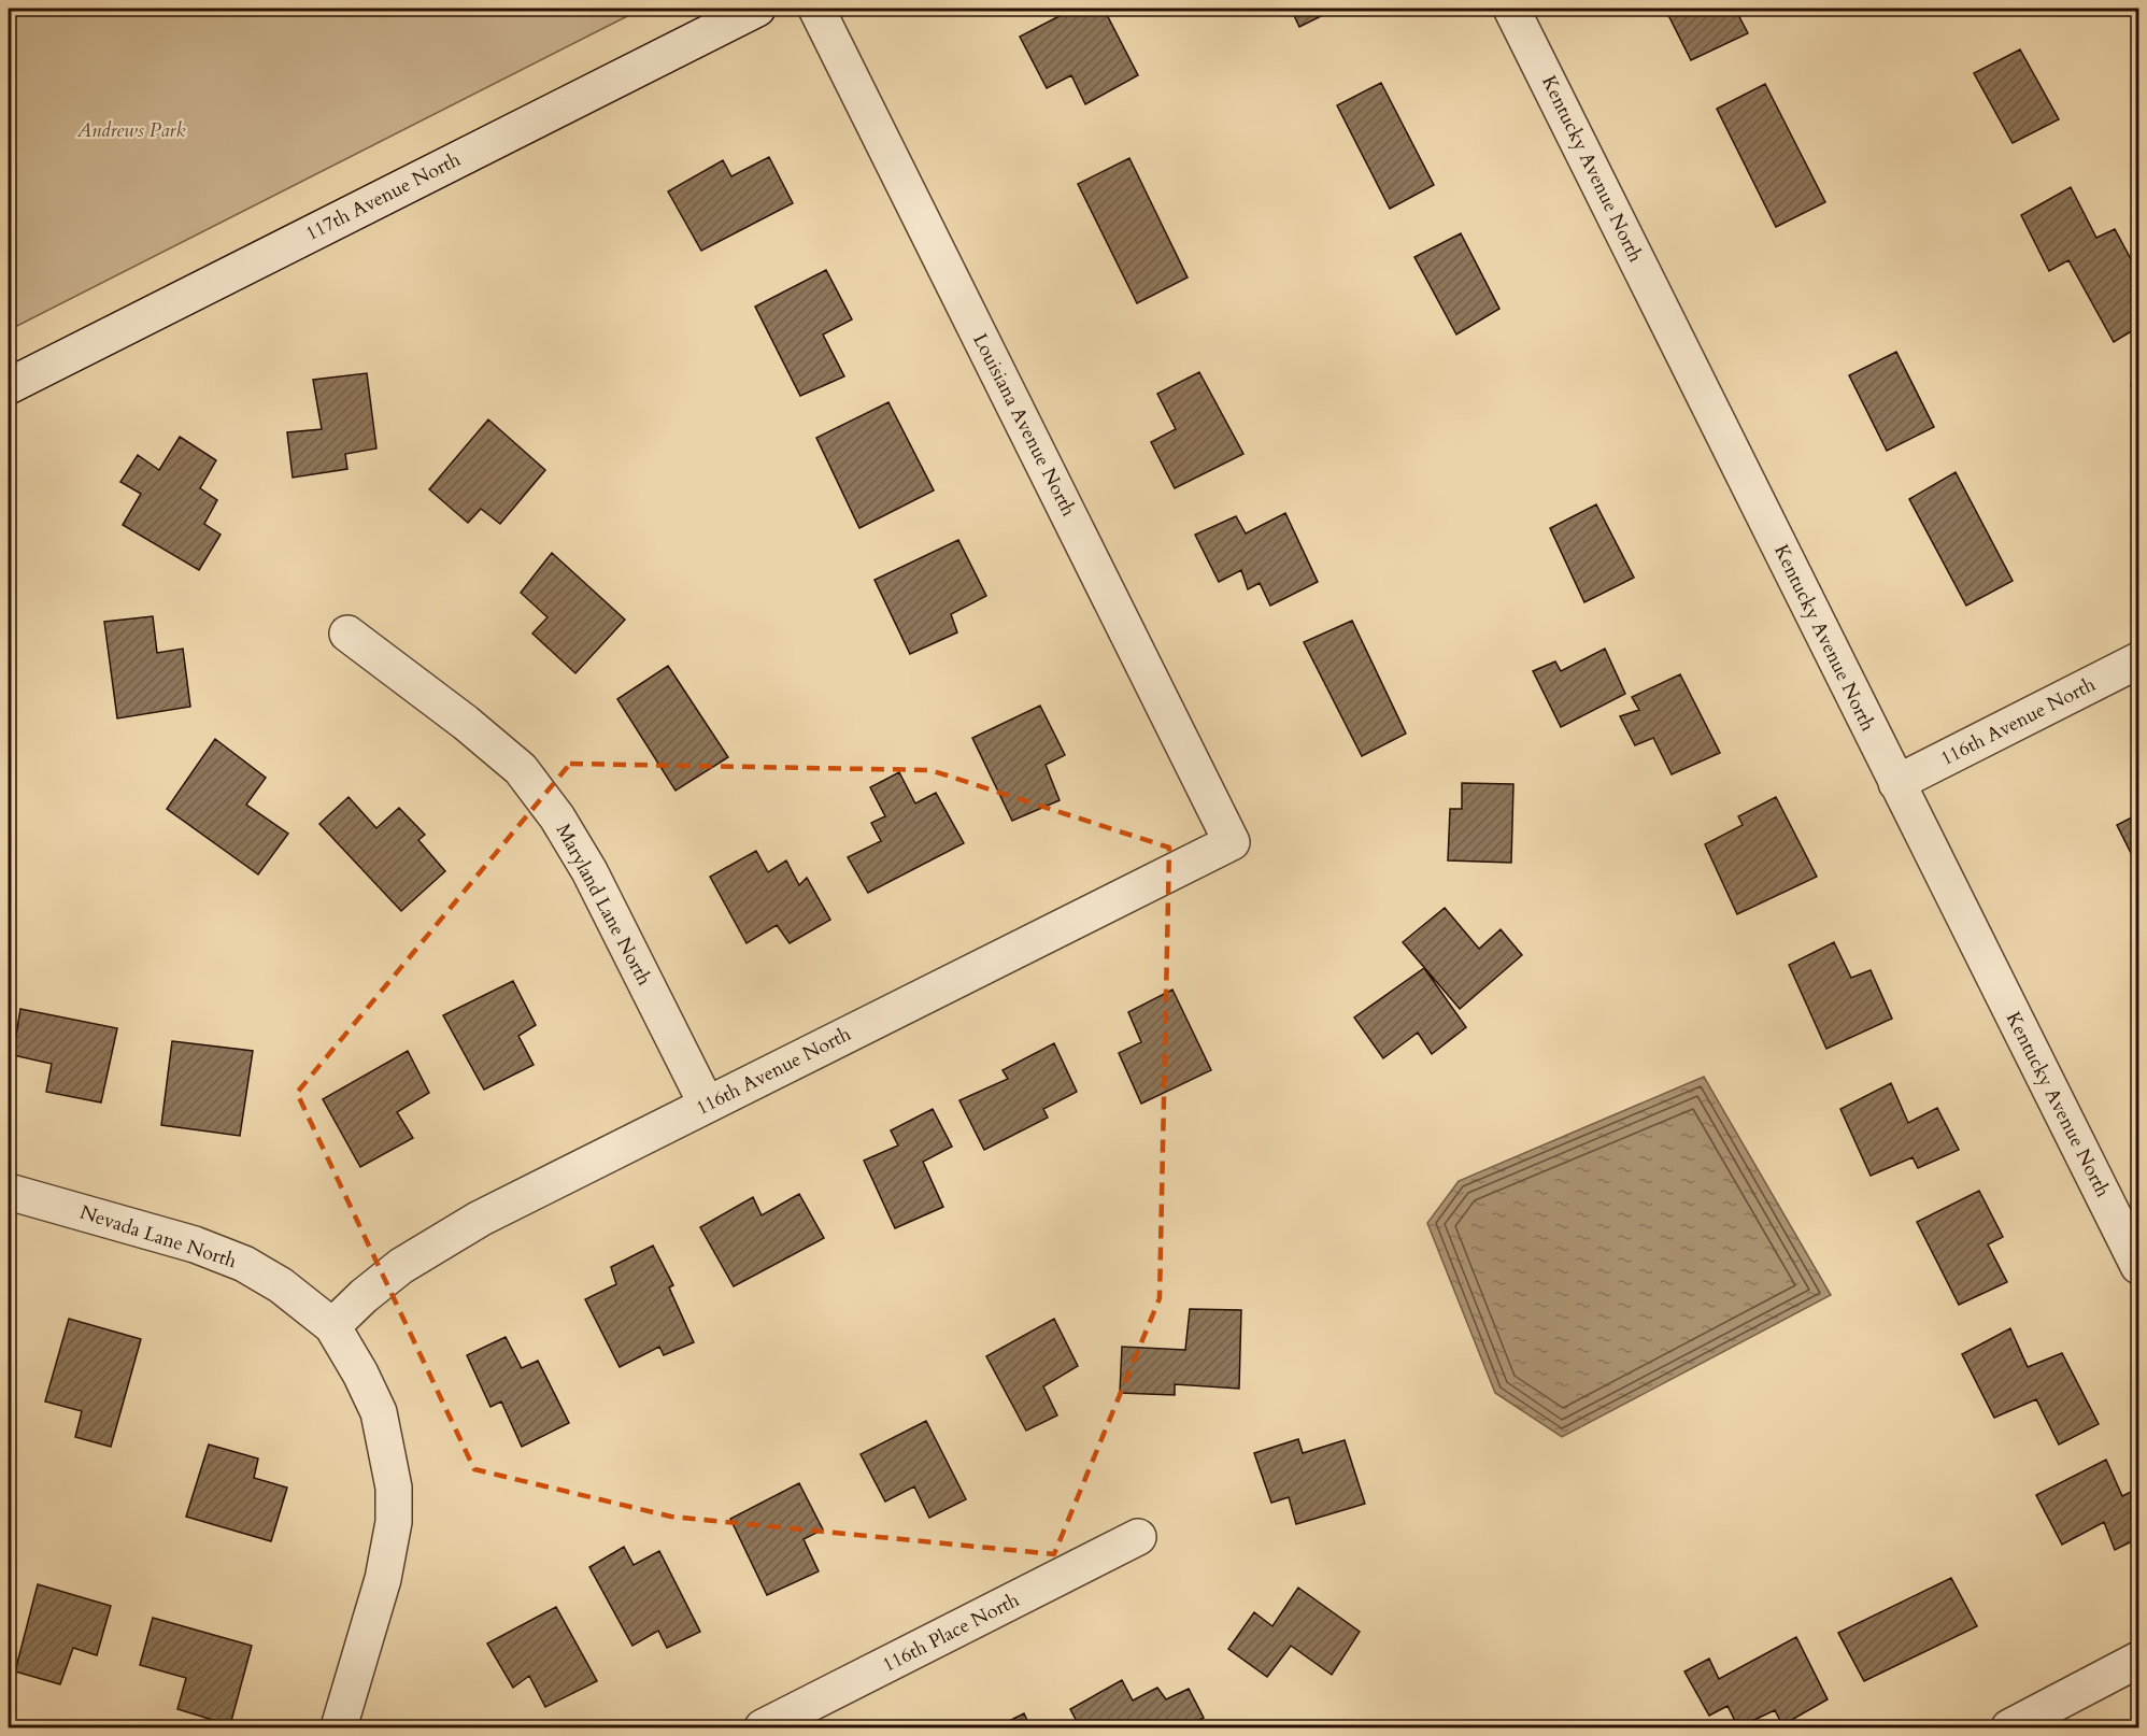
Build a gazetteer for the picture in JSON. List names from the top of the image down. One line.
{"streets":{"street":["Kentucky Avenue North","117th Avenue North","Louisiana Avenue North","116th Avenue North","Maryland Lane North","Nevada Lane North","116th Place North"]},"crossings":[["Kentucky Avenue North","116th Avenue North"],["Louisiana Avenue North","116th Avenue North"],["116th Avenue North","Maryland Lane North"],["116th Avenue North","Nevada Lane North"]],"parks":["Andrews Park"]}
